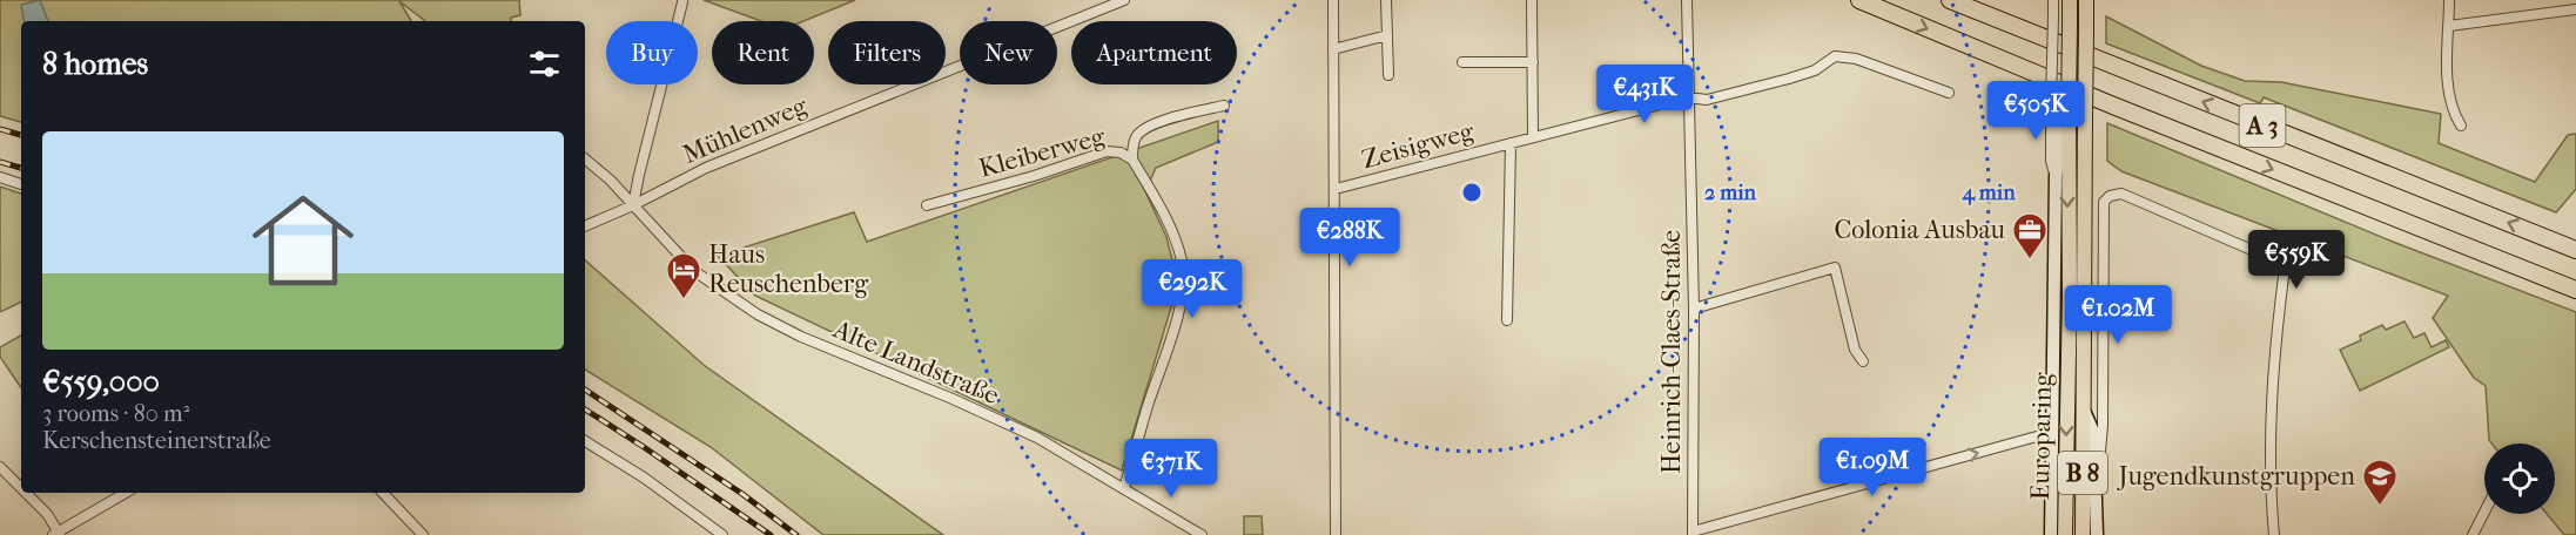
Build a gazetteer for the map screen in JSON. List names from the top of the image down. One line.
{"streets":{"highway":["A 3","Europaring","B 8"],"street":["Mühlenweg","Zeisigweg","Kleiberweg","Heinrich-Claes-Straße","Alte Landstraße"]},"crossings":[["Mühlenweg","Alte Landstraße"],["Zeisigweg","Heinrich-Claes-Straße"]],"places":{"office":["Colonia Ausbau"],"hotel":["Haus Reuschenberg"],"school or university":["Jugendkunstgruppen"]},"page":{"chip":["Buy","Rent","Filters","New","Apartment"],"heading":"8 homes","price":["€431K","€505K","€288K","€559K","€292K","€1.02M","€1.09M","€371K"],"list":[{"name":"€559,000","note":"3 rooms · 80 m² · Kerschensteinerstraße"}]},"rings":["2 min","4 min"]}
